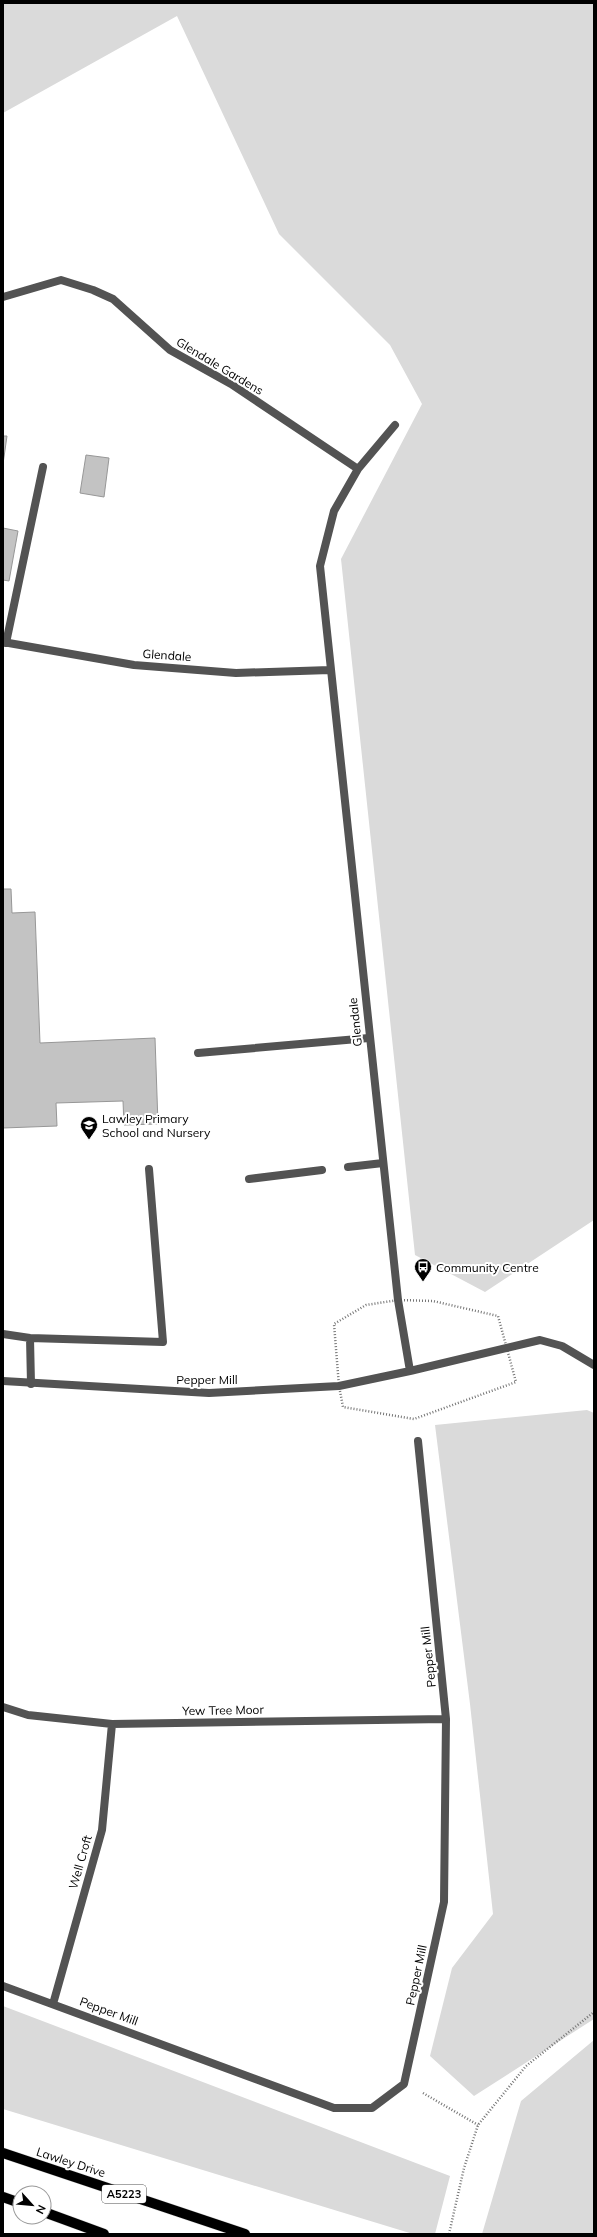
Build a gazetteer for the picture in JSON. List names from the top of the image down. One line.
{"streets":{"main road":["Lawley Drive","A5223"],"street":["Glendale Gardens","Glendale","Pepper Mill","Yew Tree Moor","Well Croft"]},"crossings":[["Glendale Gardens","Glendale"],["Glendale","Pepper Mill"],["Pepper Mill","Yew Tree Moor"],["Pepper Mill","Well Croft"],["Yew Tree Moor","Well Croft"]],"places":{"school or university":["Lawley Primary School and Nursery"],"bus stop":["Community Centre"]},"north":"bottom right"}
